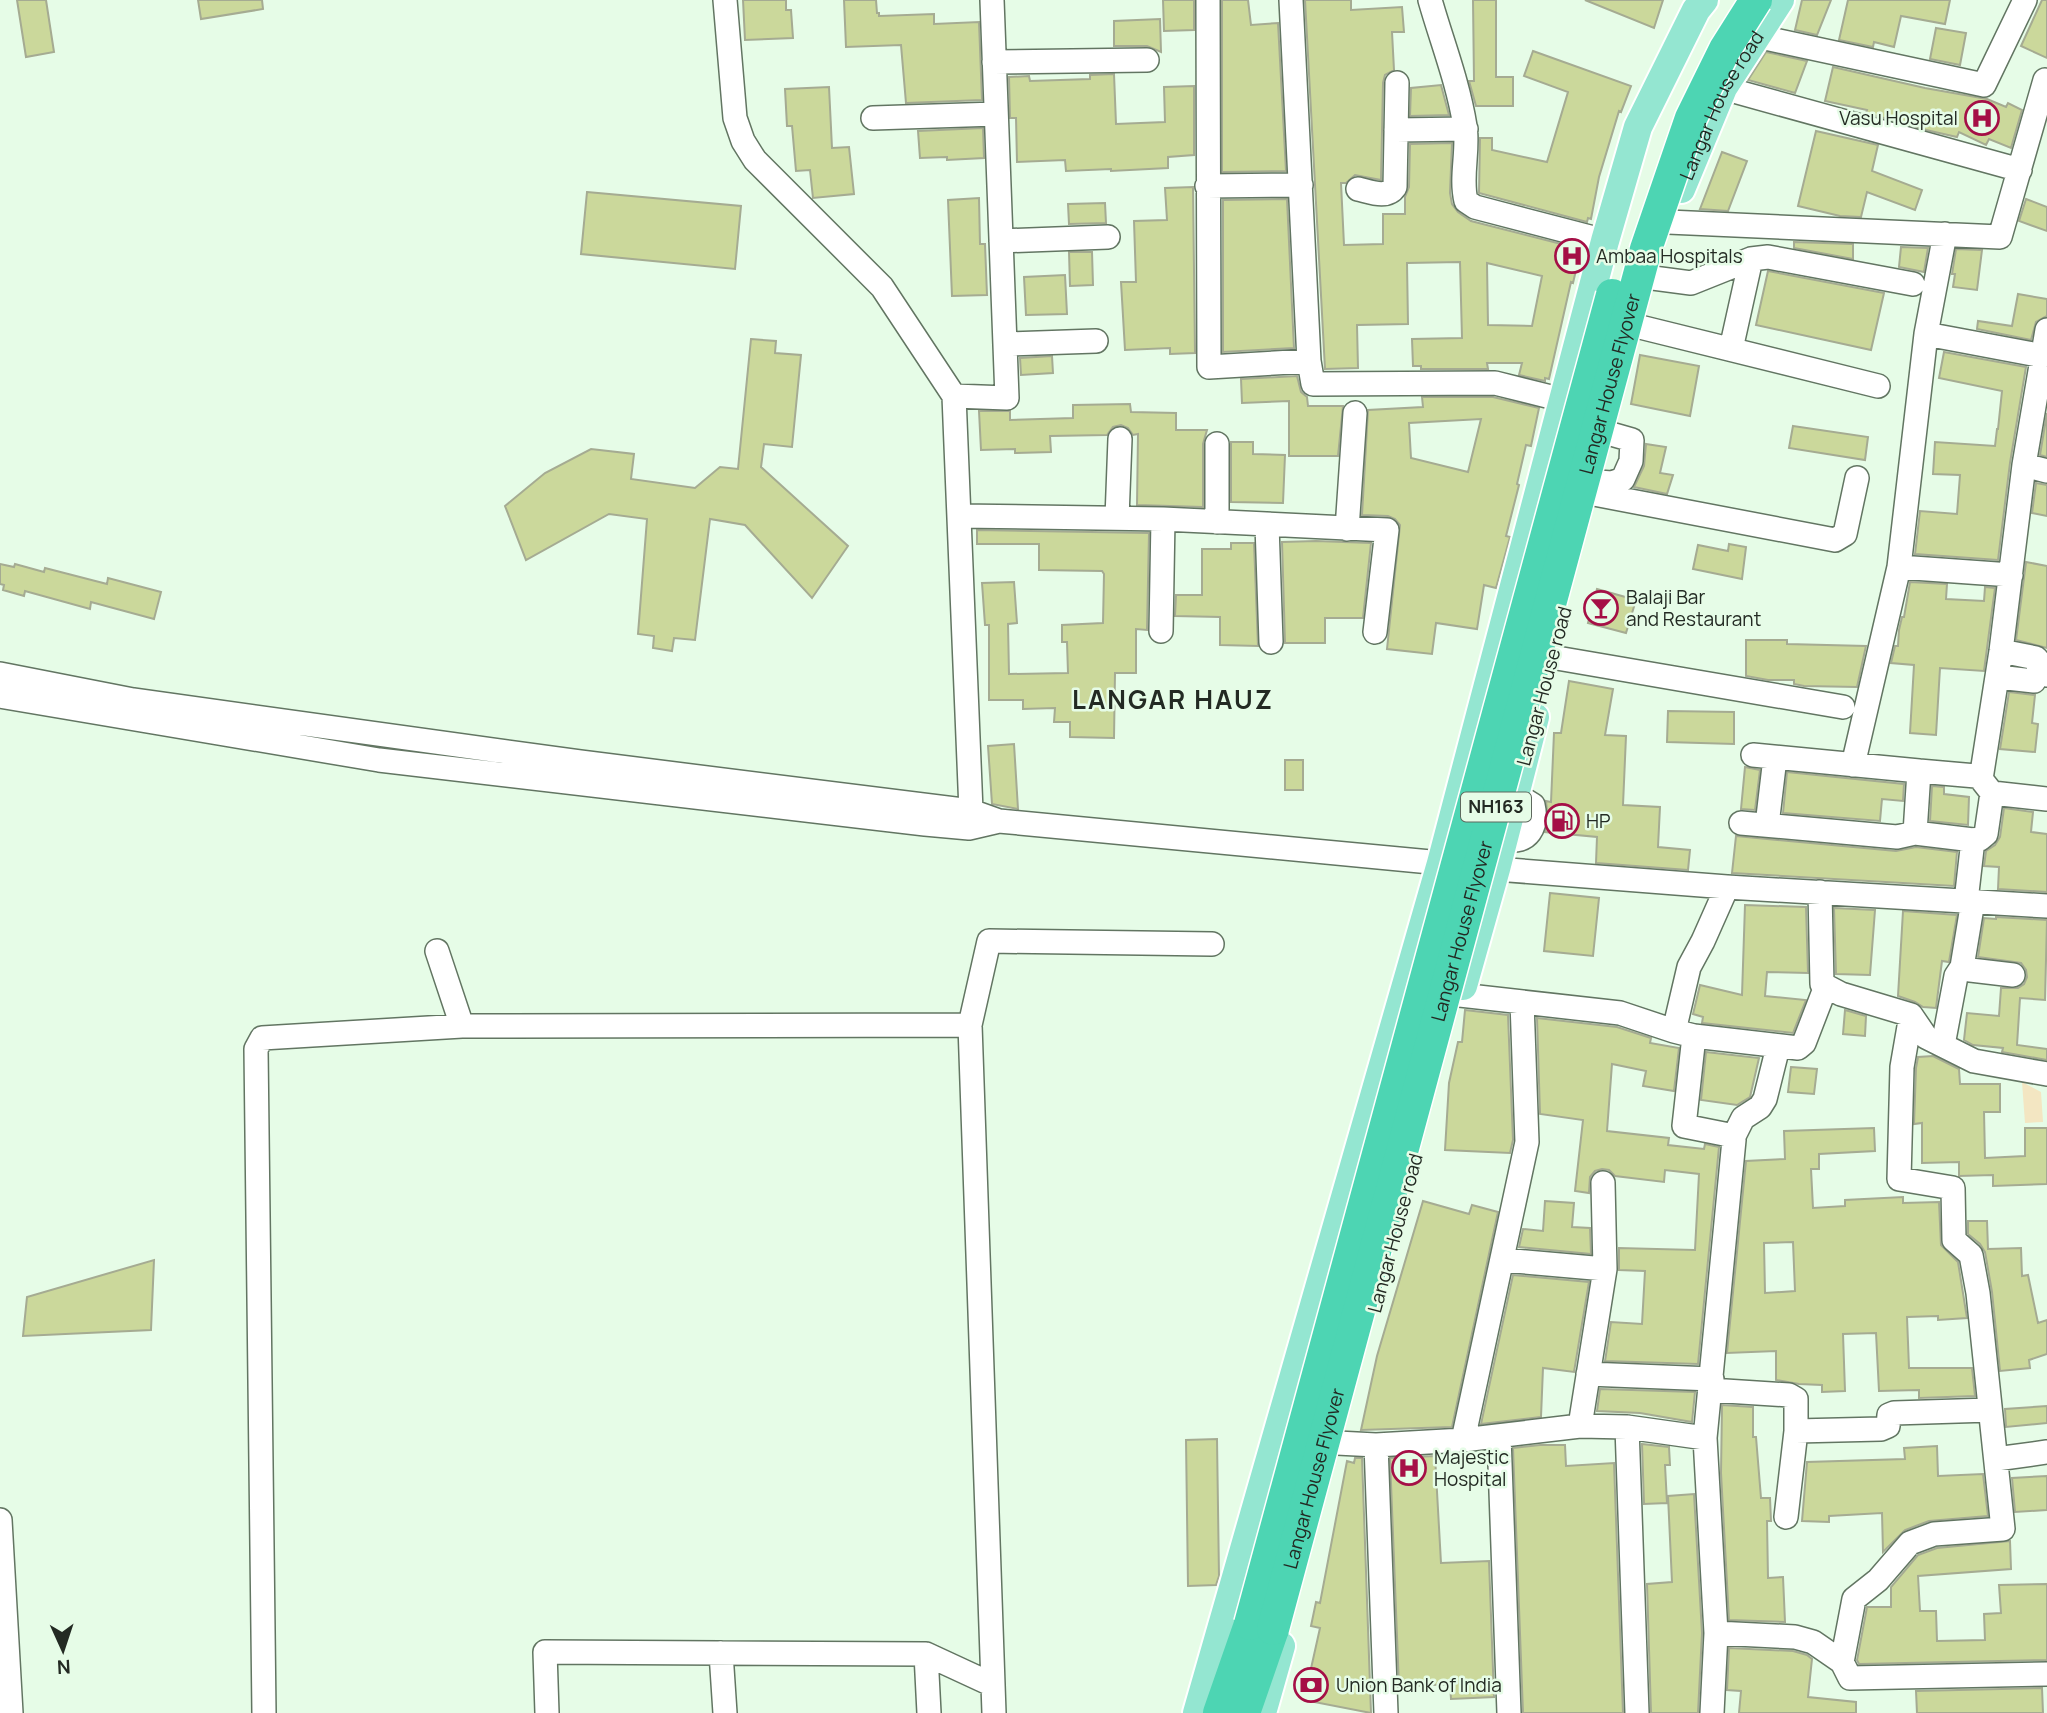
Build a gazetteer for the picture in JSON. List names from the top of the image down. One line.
{"streets":{"highway":["Langar House Flyover","NH163"],"main road":["Langar House road"]},"districts":["LANGAR HAUZ"],"places":{"hospital":["Vasu Hospital","Ambaa Hospitals","Majestic Hospital"],"bar":["Balaji Bar and Restaurant"],"fuel station":["HP"],"bank":["Union Bank of India"]},"north":"bottom"}
